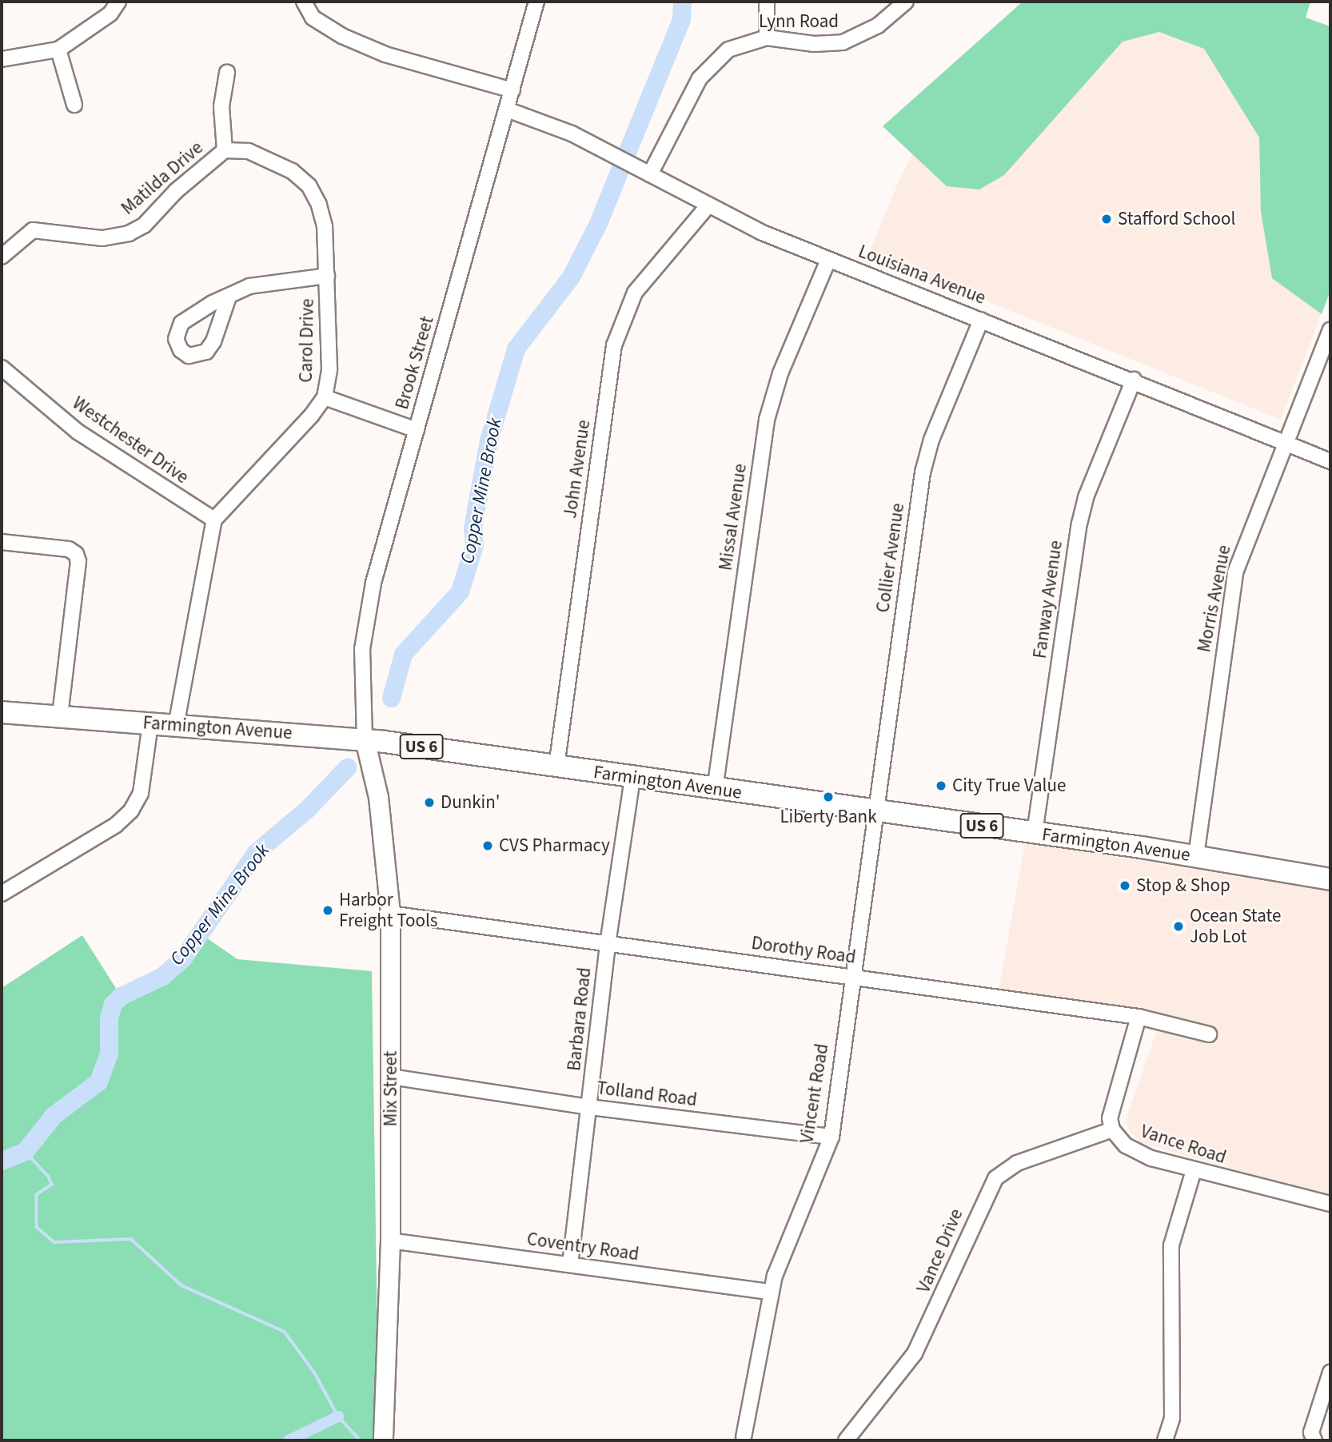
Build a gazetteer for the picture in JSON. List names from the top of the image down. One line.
{"streets":{"highway":["Farmington Avenue","US 6"],"main road":["Mix Street"],"street":["Lynn Road","Matilda Drive","Louisiana Avenue","Carol Drive","Brook Street","Westchester Drive","John Avenue","Missal Avenue","Collier Avenue","Morris Avenue","Fanway Avenue","Dorothy Road","Barbara Road","Vincent Road","Tolland Road","Vance Road","Coventry Road","Vance Drive"]},"crossings":[["Lynn Road","Louisiana Avenue"],["Matilda Drive","Carol Drive"],["Louisiana Avenue","Brook Street"],["Louisiana Avenue","John Avenue"],["Louisiana Avenue","Missal Avenue"],["Louisiana Avenue","Collier Avenue"],["Louisiana Avenue","Morris Avenue"],["Louisiana Avenue","Fanway Avenue"],["Carol Drive","Westchester Drive"],["Brook Street","Farmington Avenue"],["Brook Street","Mix Street"],["John Avenue","Farmington Avenue"],["Missal Avenue","Farmington Avenue"],["Collier Avenue","Farmington Avenue"],["Collier Avenue","Vincent Road"],["Morris Avenue","Farmington Avenue"],["Fanway Avenue","Farmington Avenue"],["Farmington Avenue","Barbara Road"],["Farmington Avenue","Mix Street"],["Farmington Avenue","Vincent Road"],["Dorothy Road","Barbara Road"],["Dorothy Road","Mix Street"],["Dorothy Road","Vincent Road"],["Barbara Road","Tolland Road"],["Barbara Road","Coventry Road"],["Mix Street","Tolland Road"],["Mix Street","Coventry Road"],["Vincent Road","Tolland Road"],["Vincent Road","Coventry Road"],["Vance Road","Vance Drive"]],"water":["Copper Mine Brook"],"places":["Stafford School","City True Value","Liberty Bank","Dunkin'","CVS Pharmacy","Stop & Shop","Harbor Freight Tools","Ocean State Job Lot"]}
